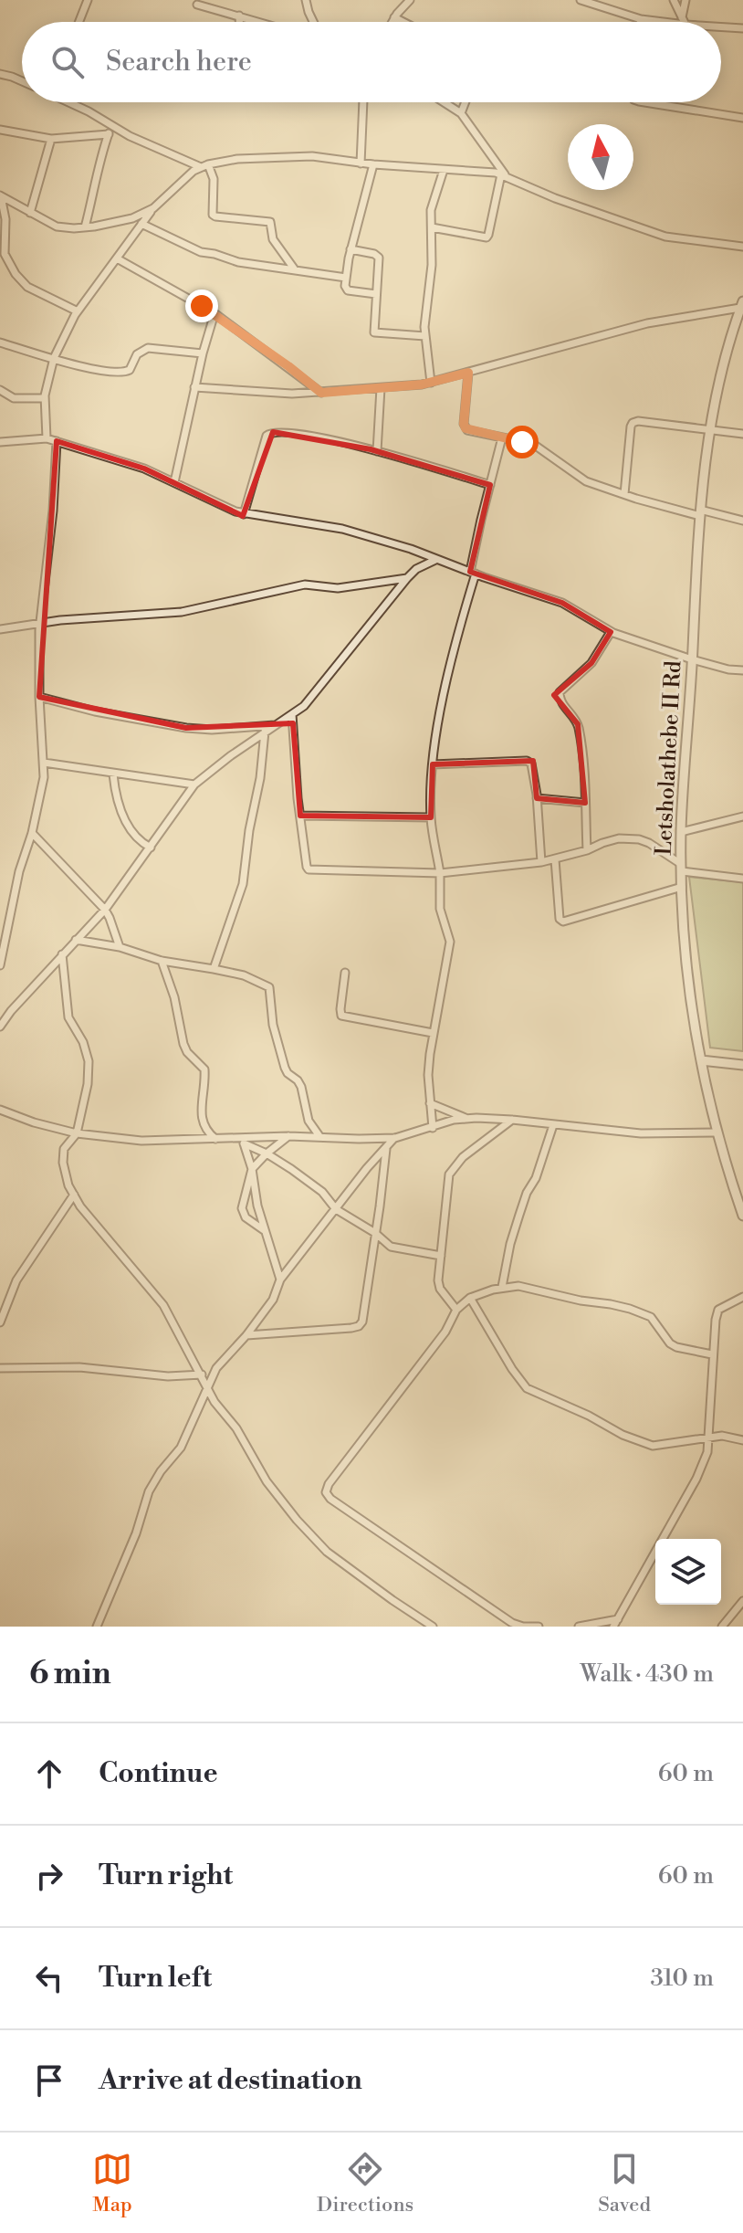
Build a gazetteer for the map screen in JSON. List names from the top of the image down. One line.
{"streets":{"street":["Letsholathebe II Rd"]},"north":"top","page":{"search":"Search here","heading":["6 min","Walk · 430 m"],"list":[["Continue","60 m"],["Turn right","60 m"],["Turn left","310 m"],"Arrive at destination"],"nav":["Map","Directions","Saved"]}}
